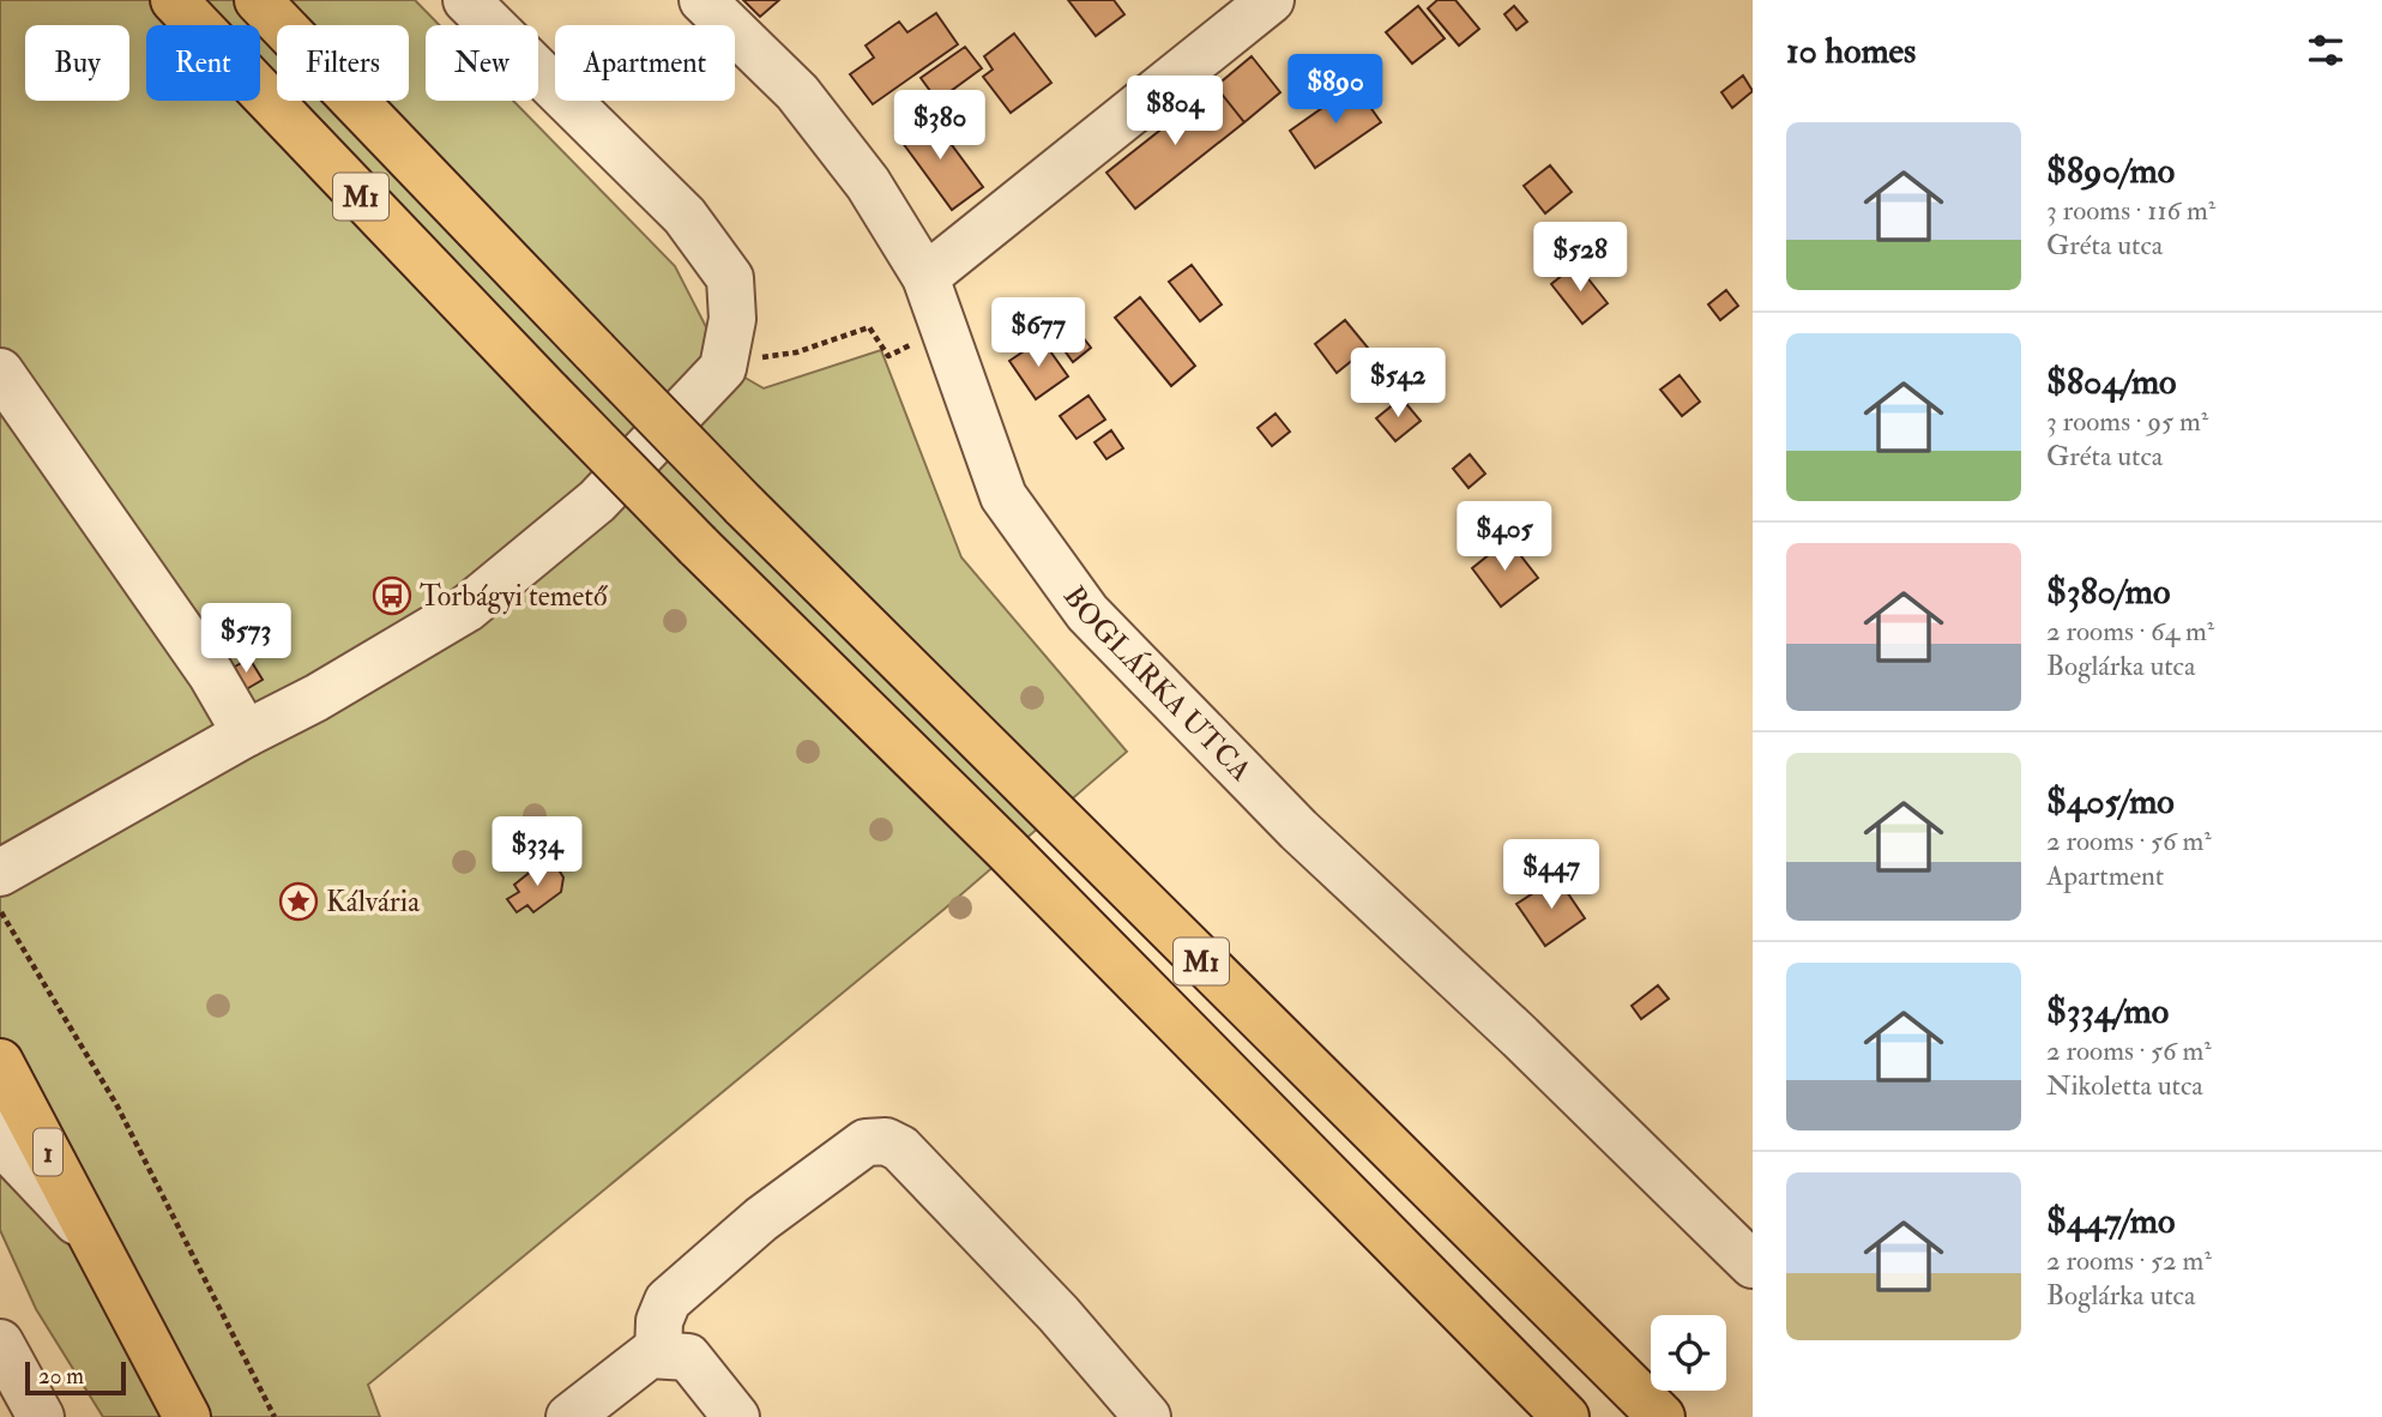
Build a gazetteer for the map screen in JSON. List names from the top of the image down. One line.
{"streets":{"main road":["M1","1"],"street":["BOGLÁRKA UTCA"]},"places":{"bus stop":["Torbágyi temető"],"place":["Kálvária"]},"scale_bar":"20 m","page":{"heading":"10 homes","chip":["Buy","Rent","Filters","New","Apartment"],"price":["$890","$804","$380","$528","$677","$542","$405","$573","$334","$447"],"list":[{"name":"$890/mo","note":"3 rooms · 116 m² · Gréta utca"},{"name":"$804/mo","note":"3 rooms · 95 m² · Gréta utca"},{"name":"$380/mo","note":"2 rooms · 64 m² · Boglárka utca"},{"name":"$405/mo","note":"2 rooms · 56 m² · Apartment"},{"name":"$334/mo","note":"2 rooms · 56 m² · Nikoletta utca"},{"name":"$447/mo","note":"2 rooms · 52 m² · Boglárka utca"}],"scale":"20 m"}}
